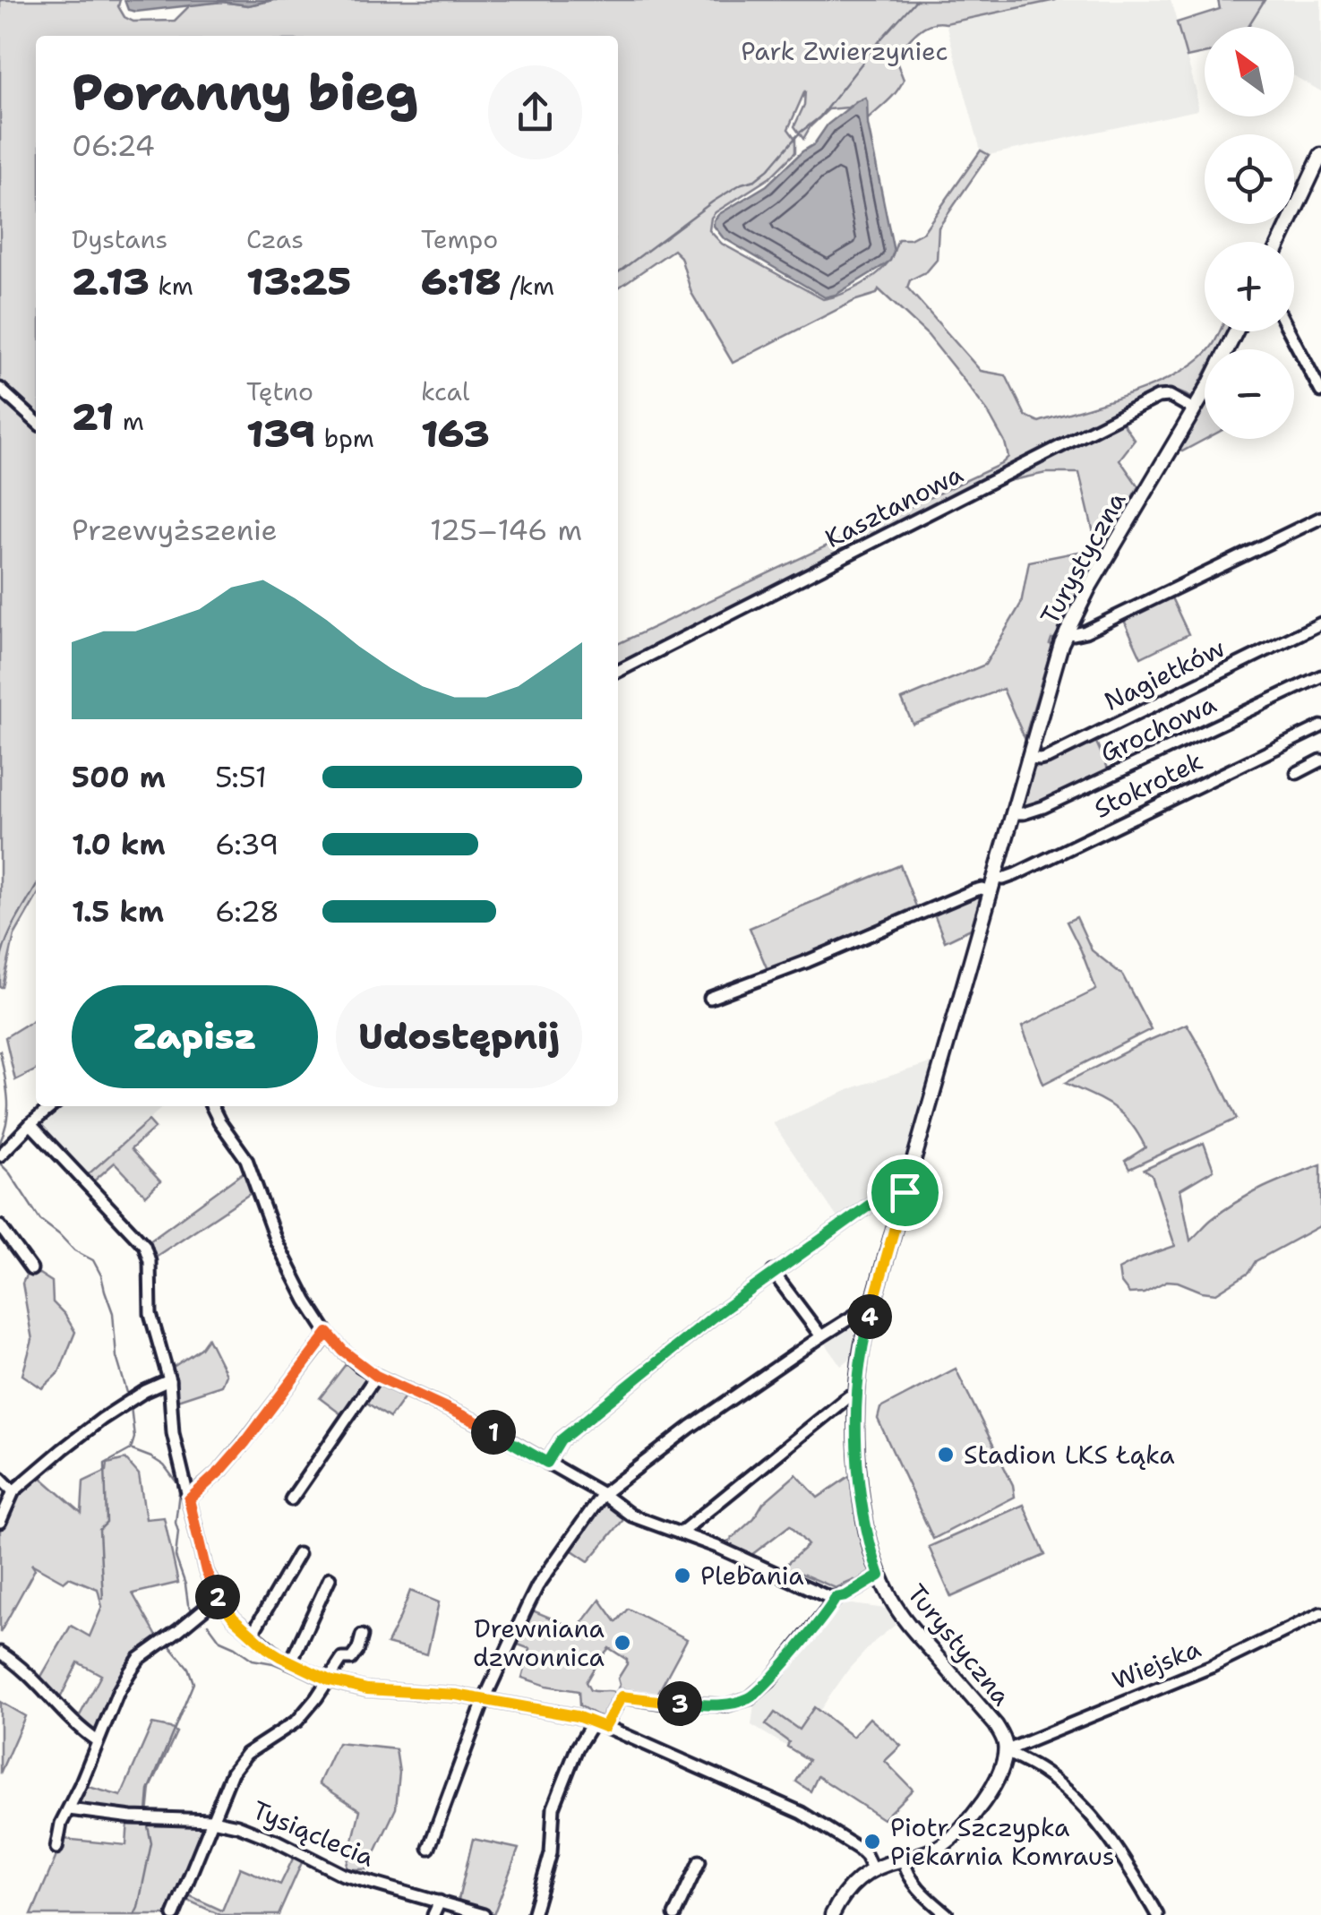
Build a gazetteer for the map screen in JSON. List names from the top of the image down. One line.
{"streets":{"main road":["Turystyczna"],"street":["Kasztanowa","Nagietków","Grochowa","Stokrotek","Wiejska","Tysiąclecia"]},"crossings":[["Kasztanowa","Turystyczna"],["Turystyczna","Nagietków"],["Turystyczna","Grochowa"],["Turystyczna","Stokrotek"],["Turystyczna","Wiejska"]],"parks":["Park Zwierzyniec"],"places":["Stadion LKS Łąka","Plebania","Drewniana dzwonnica","Piotr Szczypka Piekarnia Komraus"],"north":"top left","page":{"map_buttons":["+","−"],"heading":["Poranny bieg","06:24"],"stats":[["Dystans","2.13 km"],["Czas","13:25"],["Tempo","6:18 /km"],["21 m"],["Tętno","139 bpm"],["kcal","163"]],"chart":["Przewyższenie","125–146 m"],"list":[{"name":"500 m","note":"5:51"},{"name":"1.0 km","note":"6:39"},{"name":"1.5 km","note":"6:28"}],"buttons":["Zapisz","Udostępnij"],"pins":["4","1","2","3"]}}
